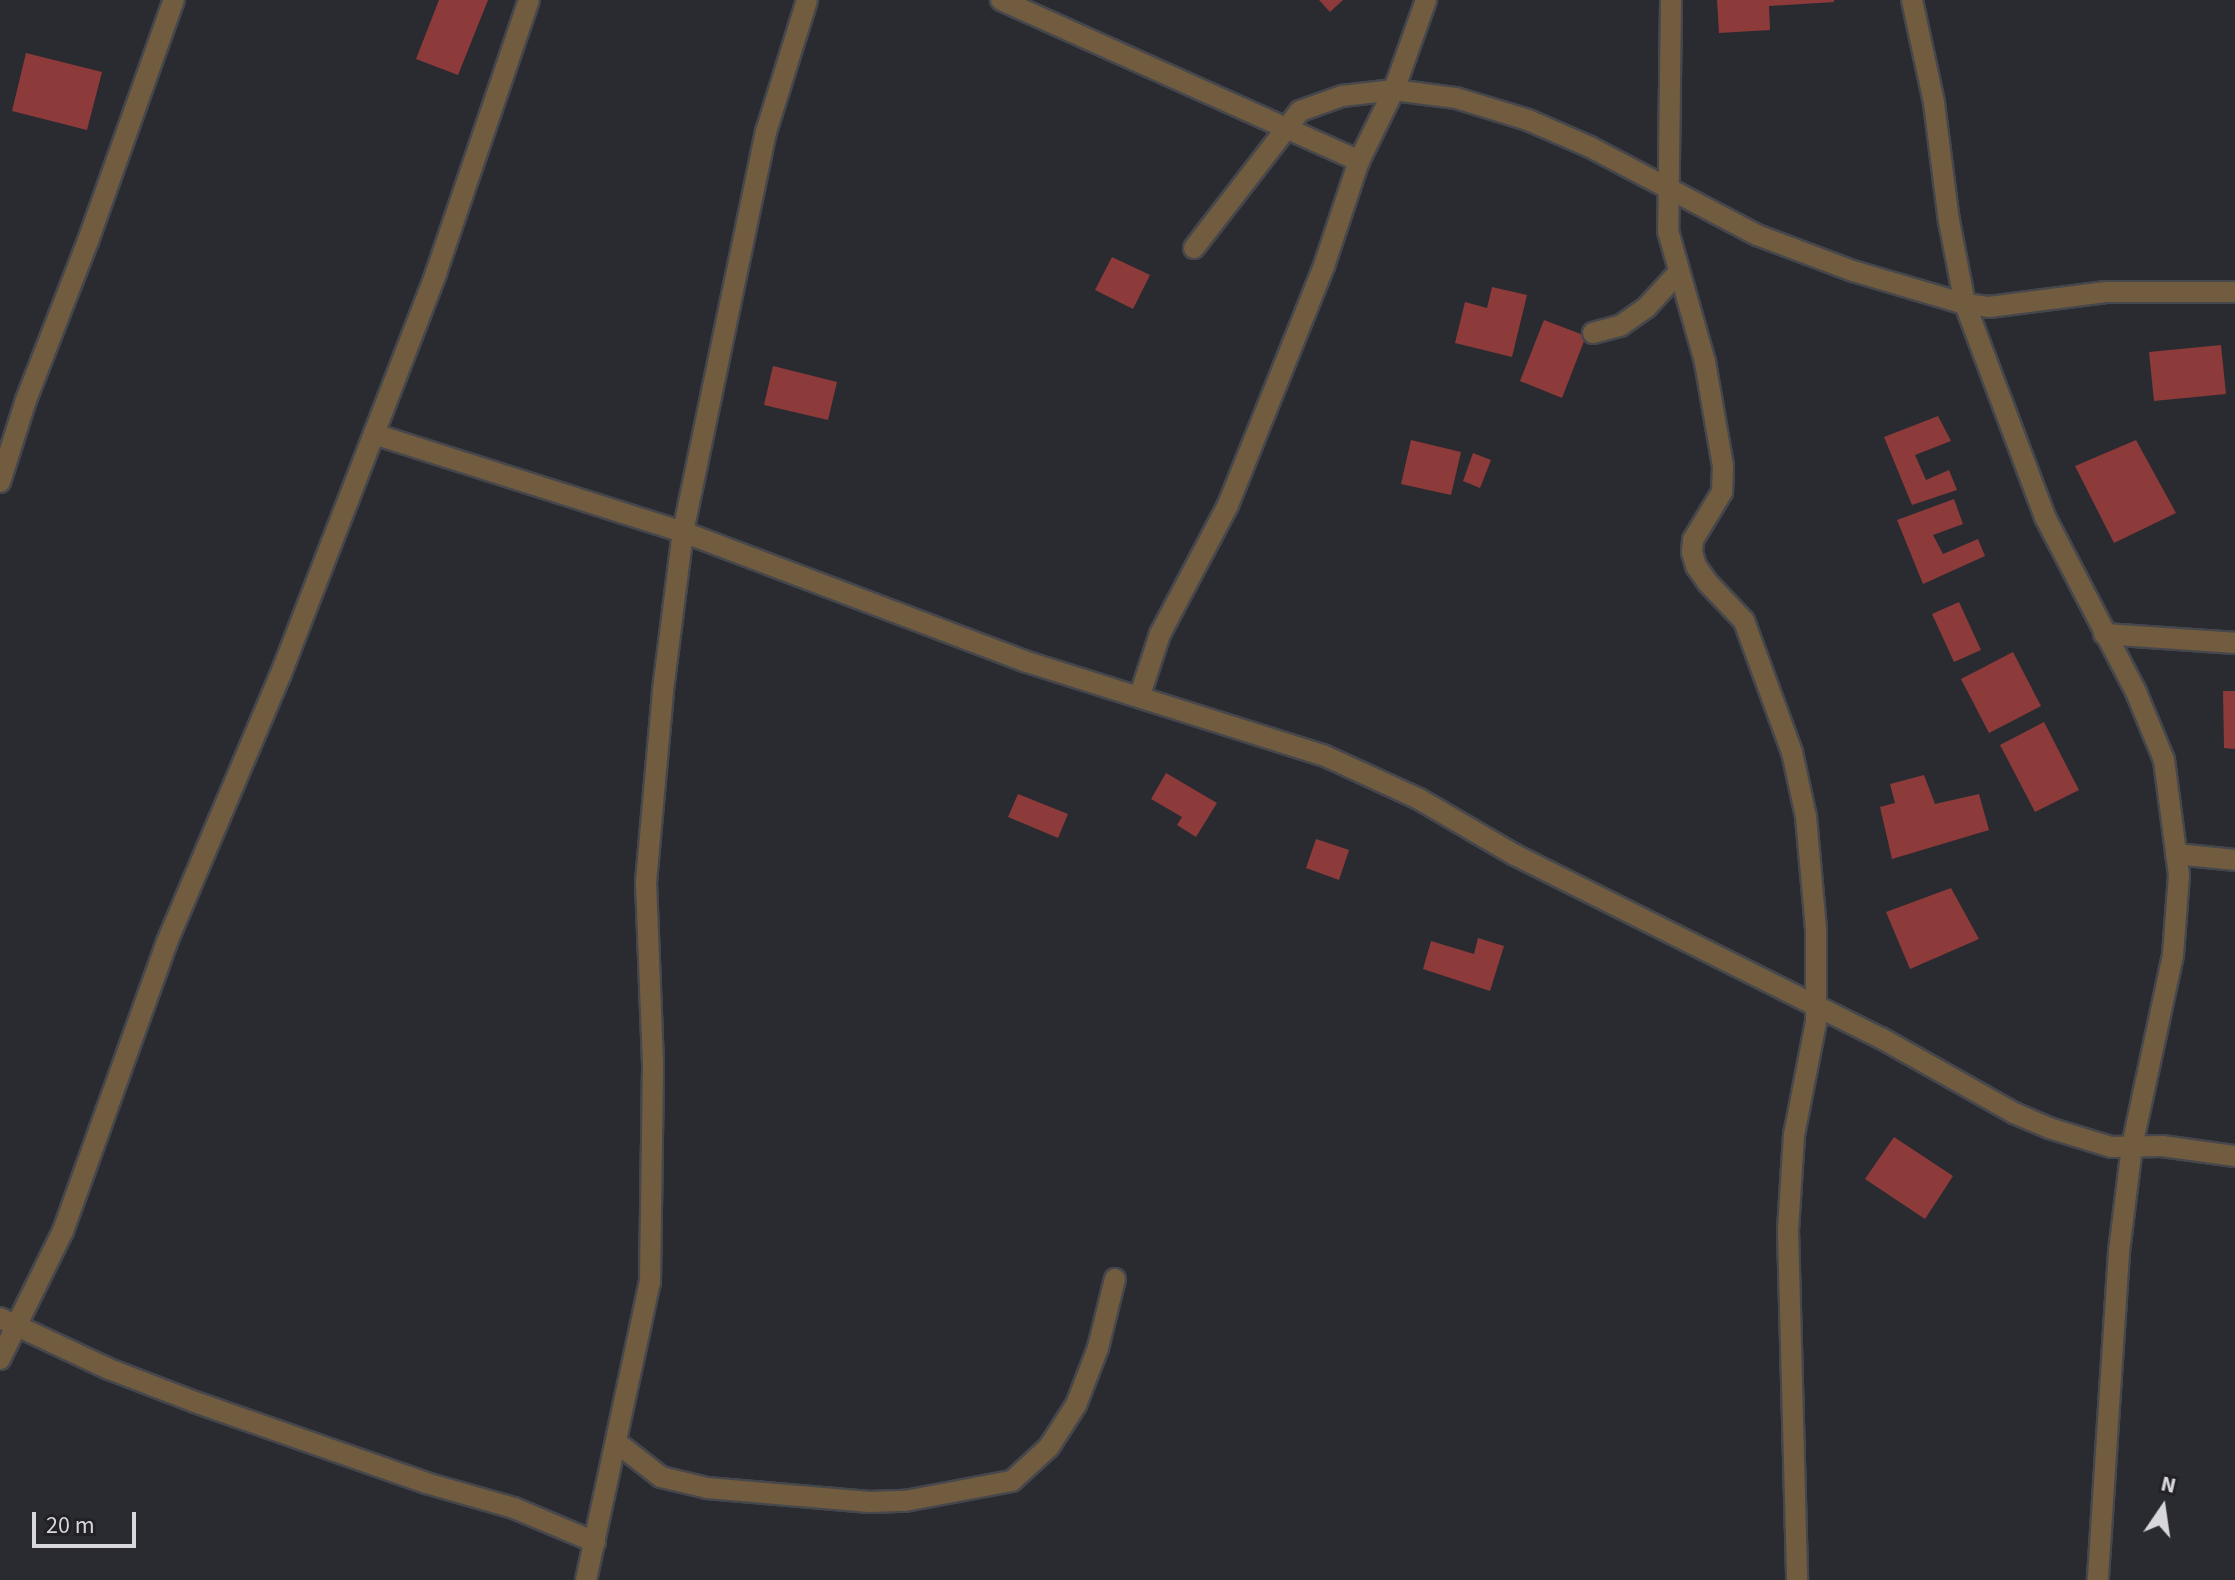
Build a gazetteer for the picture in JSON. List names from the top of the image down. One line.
{"scale_bar":"20 m","north":"top"}
